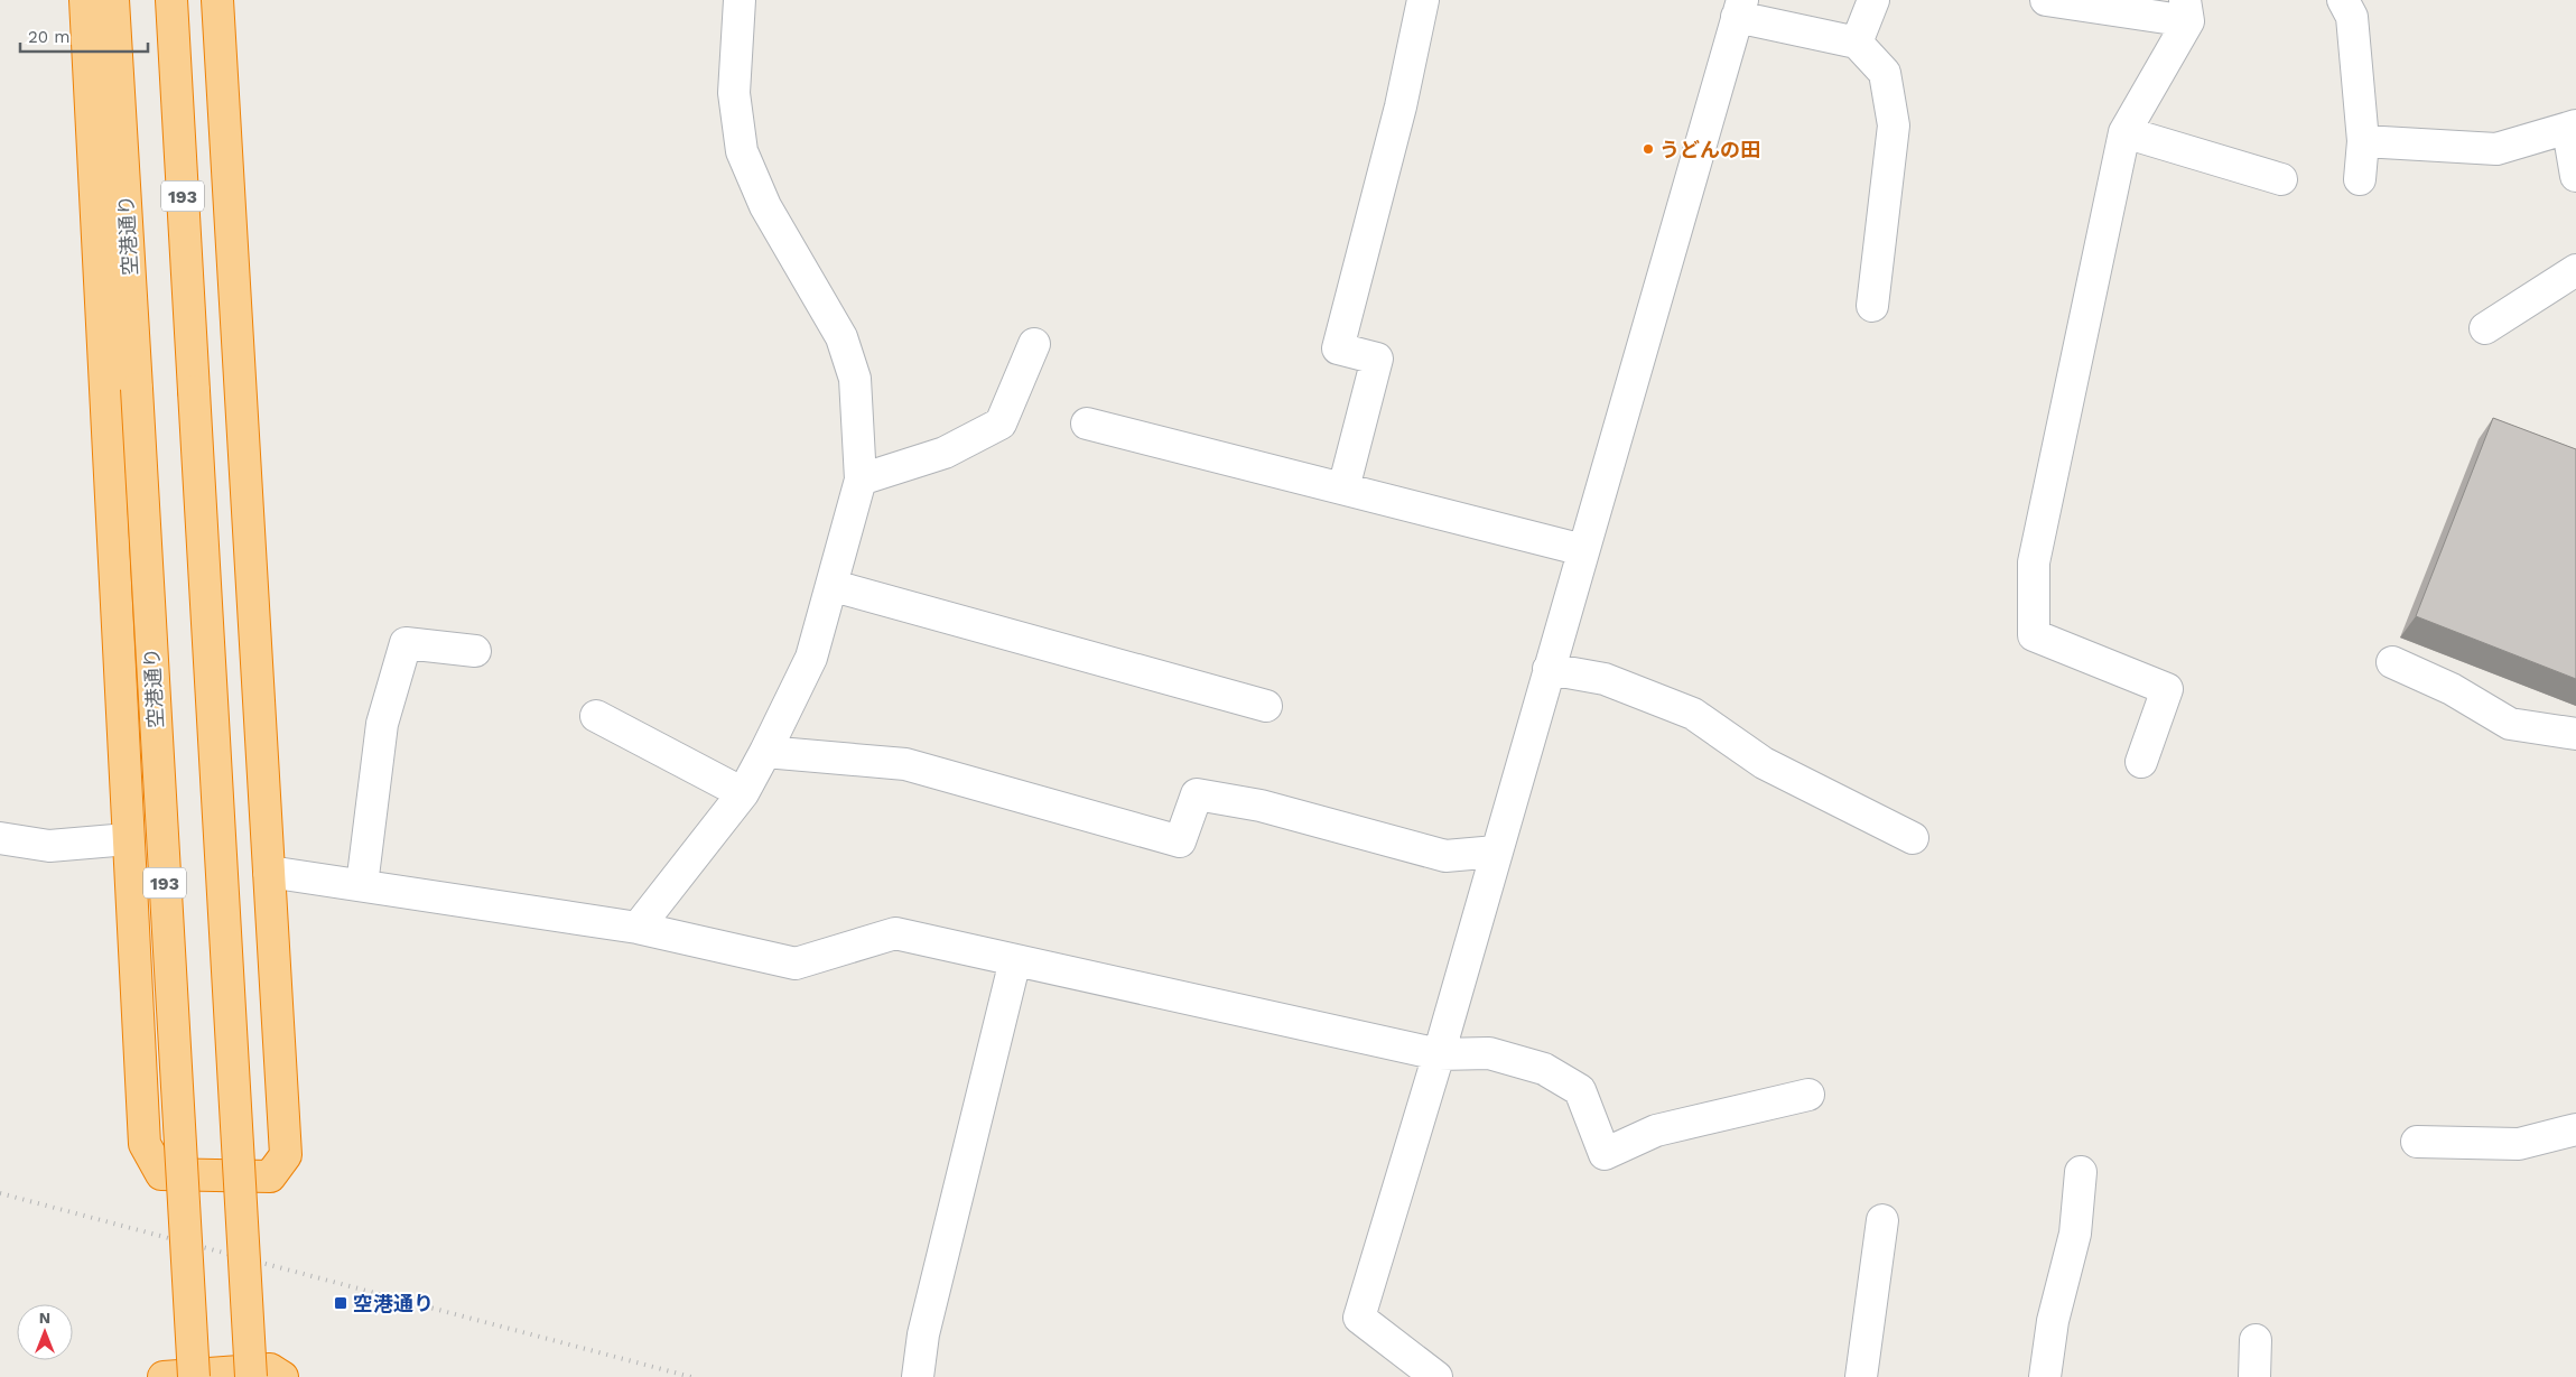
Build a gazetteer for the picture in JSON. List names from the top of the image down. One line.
{"streets":{"highway":["193","空港通り"]},"places":{"other":["うどんの田"],"transit":["空港通り"]},"scale_bar":"20 m","north":"top"}
